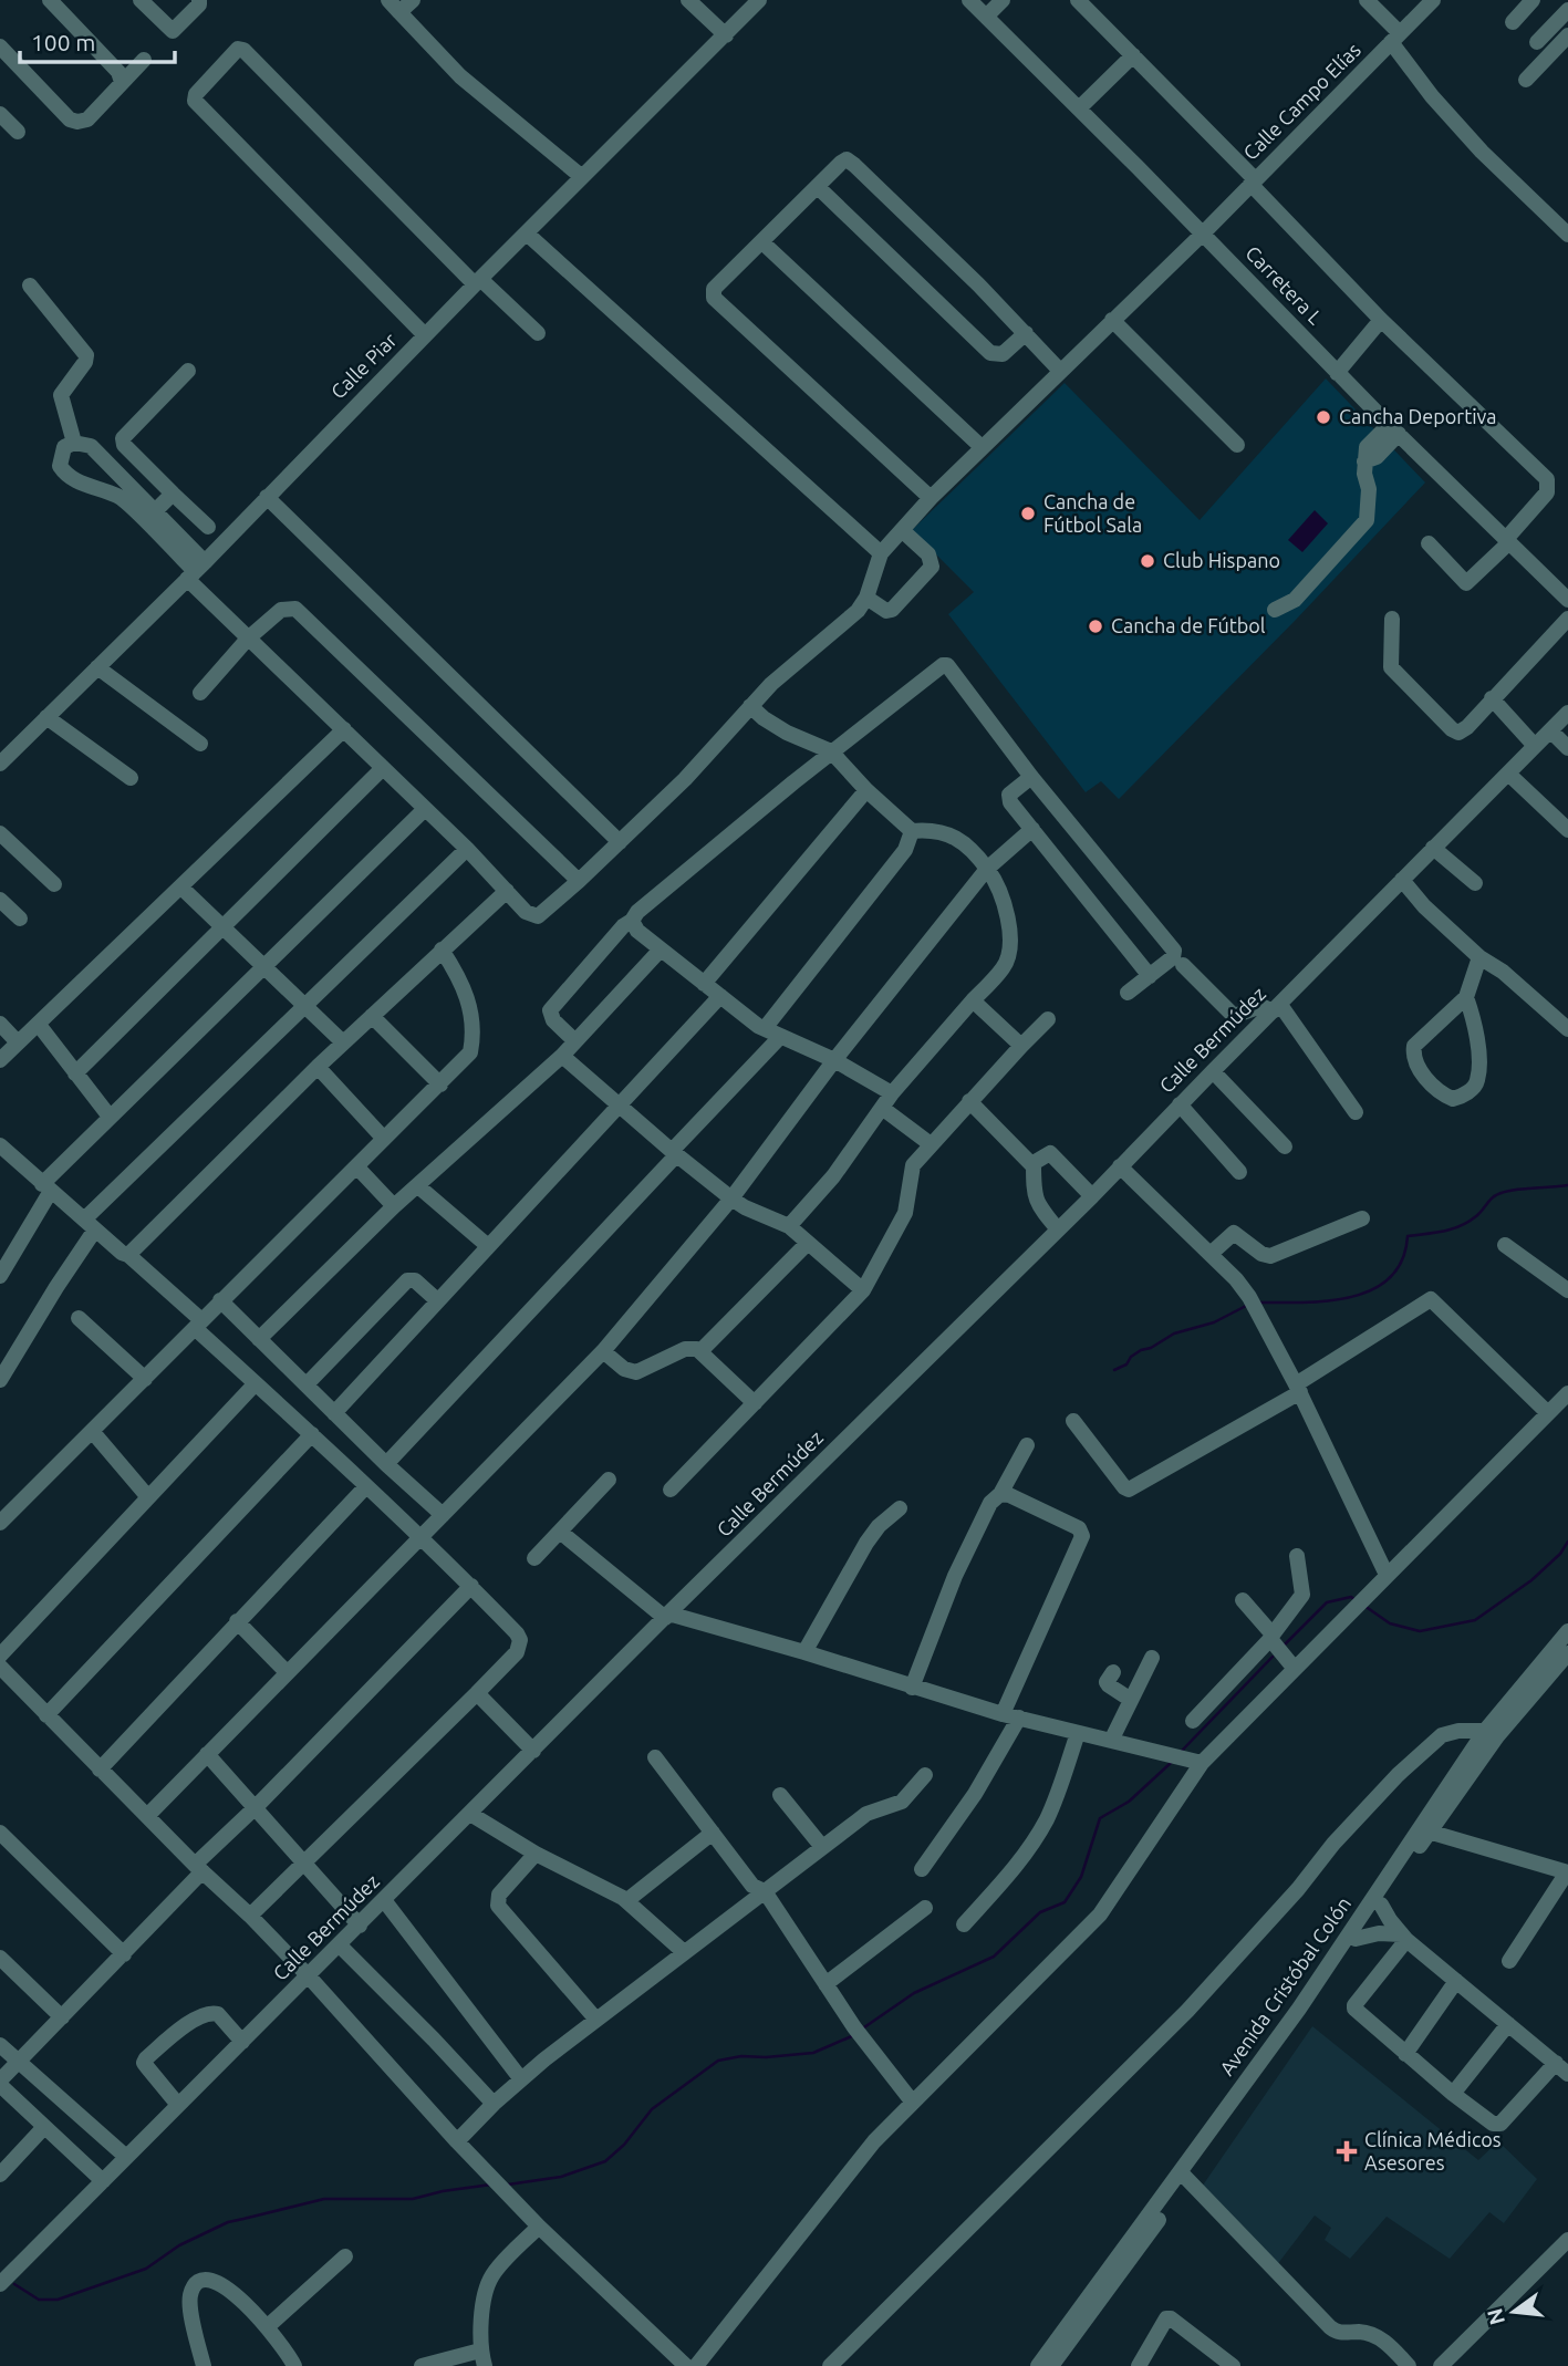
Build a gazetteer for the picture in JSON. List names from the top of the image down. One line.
{"streets":{"street":["Calle Campo Elías","Carretera L","Calle Piar","Calle Bermúdez","Avenida Cristóbal Colón"]},"crossings":[["Calle Campo Elías","Carretera L"]],"places":{"other":["Cancha Deportiva","Cancha de Fútbol Sala","Club Hispano","Cancha de Fútbol"],"health":["Clínica Médicos Asesores"]},"scale_bar":"100 m","north":"left"}
